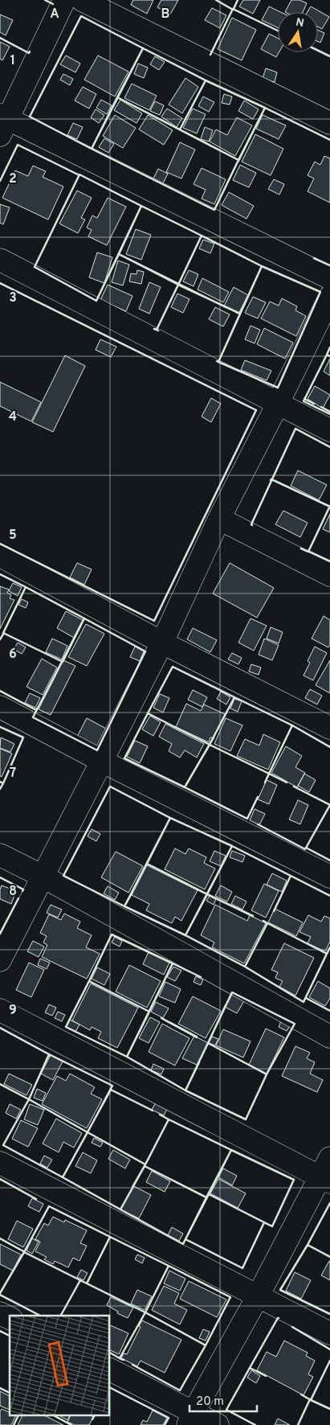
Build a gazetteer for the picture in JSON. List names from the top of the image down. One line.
{"scale_bar":"20 m","north":"top","grid":{"columns":["A","B"],"rows":["1","2","3","4","5","6","7","8","9"]}}
